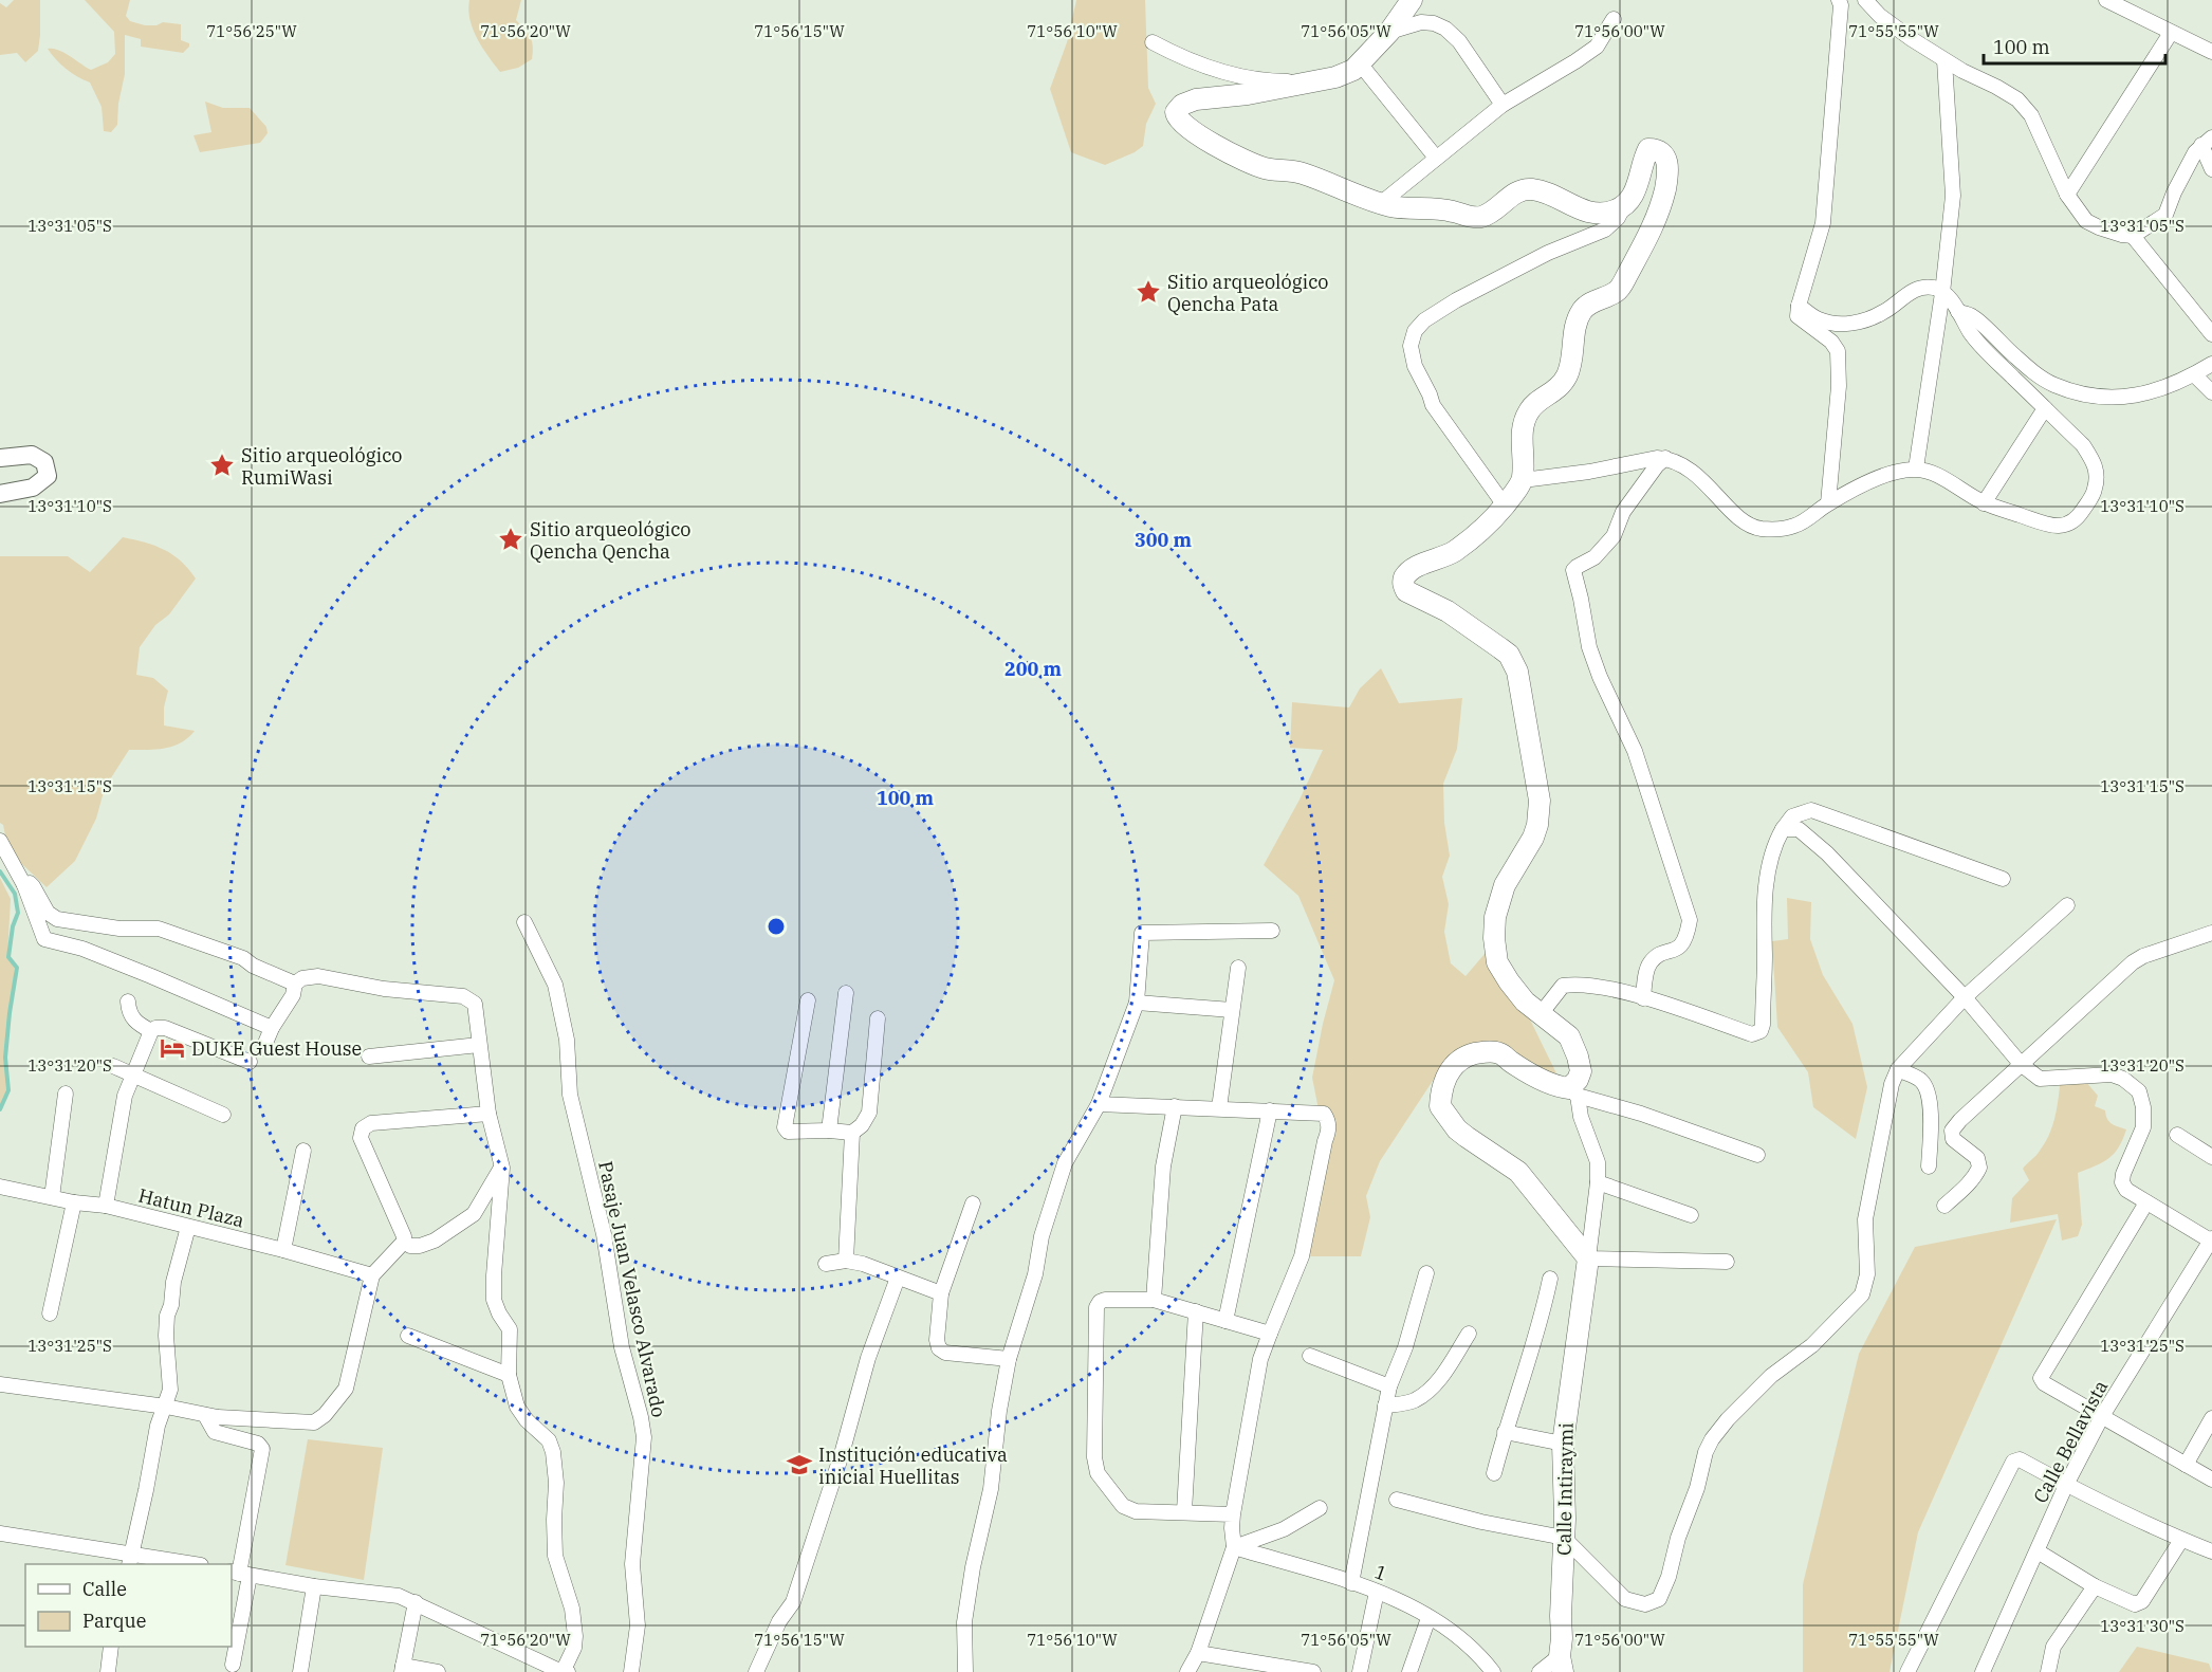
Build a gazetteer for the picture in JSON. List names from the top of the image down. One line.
{"streets":{"main road":["Calle Intiraymi"],"street":["Hatun Plaza","Pasaje Juan Velasco Alvarado","Calle Bellavista","1"]},"places":{"place":["Sitio arqueológico Qencha Pata","Sitio arqueológico RumiWasi","Sitio arqueológico Qencha Qencha"],"hotel":["DUKE Guest House"],"school or university":["Institución educativa inicial Huellitas"]},"legend":["Calle","Parque"],"scale_bar":"100 m","coordinates":["71°56'25\"W","71°56'20\"W","71°56'15\"W","71°56'10\"W","71°56'05\"W","71°56'00\"W","71°55'55\"W","13°31'05\"S","13°31'10\"S","13°31'15\"S","13°31'20\"S","13°31'25\"S","13°31'30\"S"],"rings":["300 m","200 m","100 m"]}
